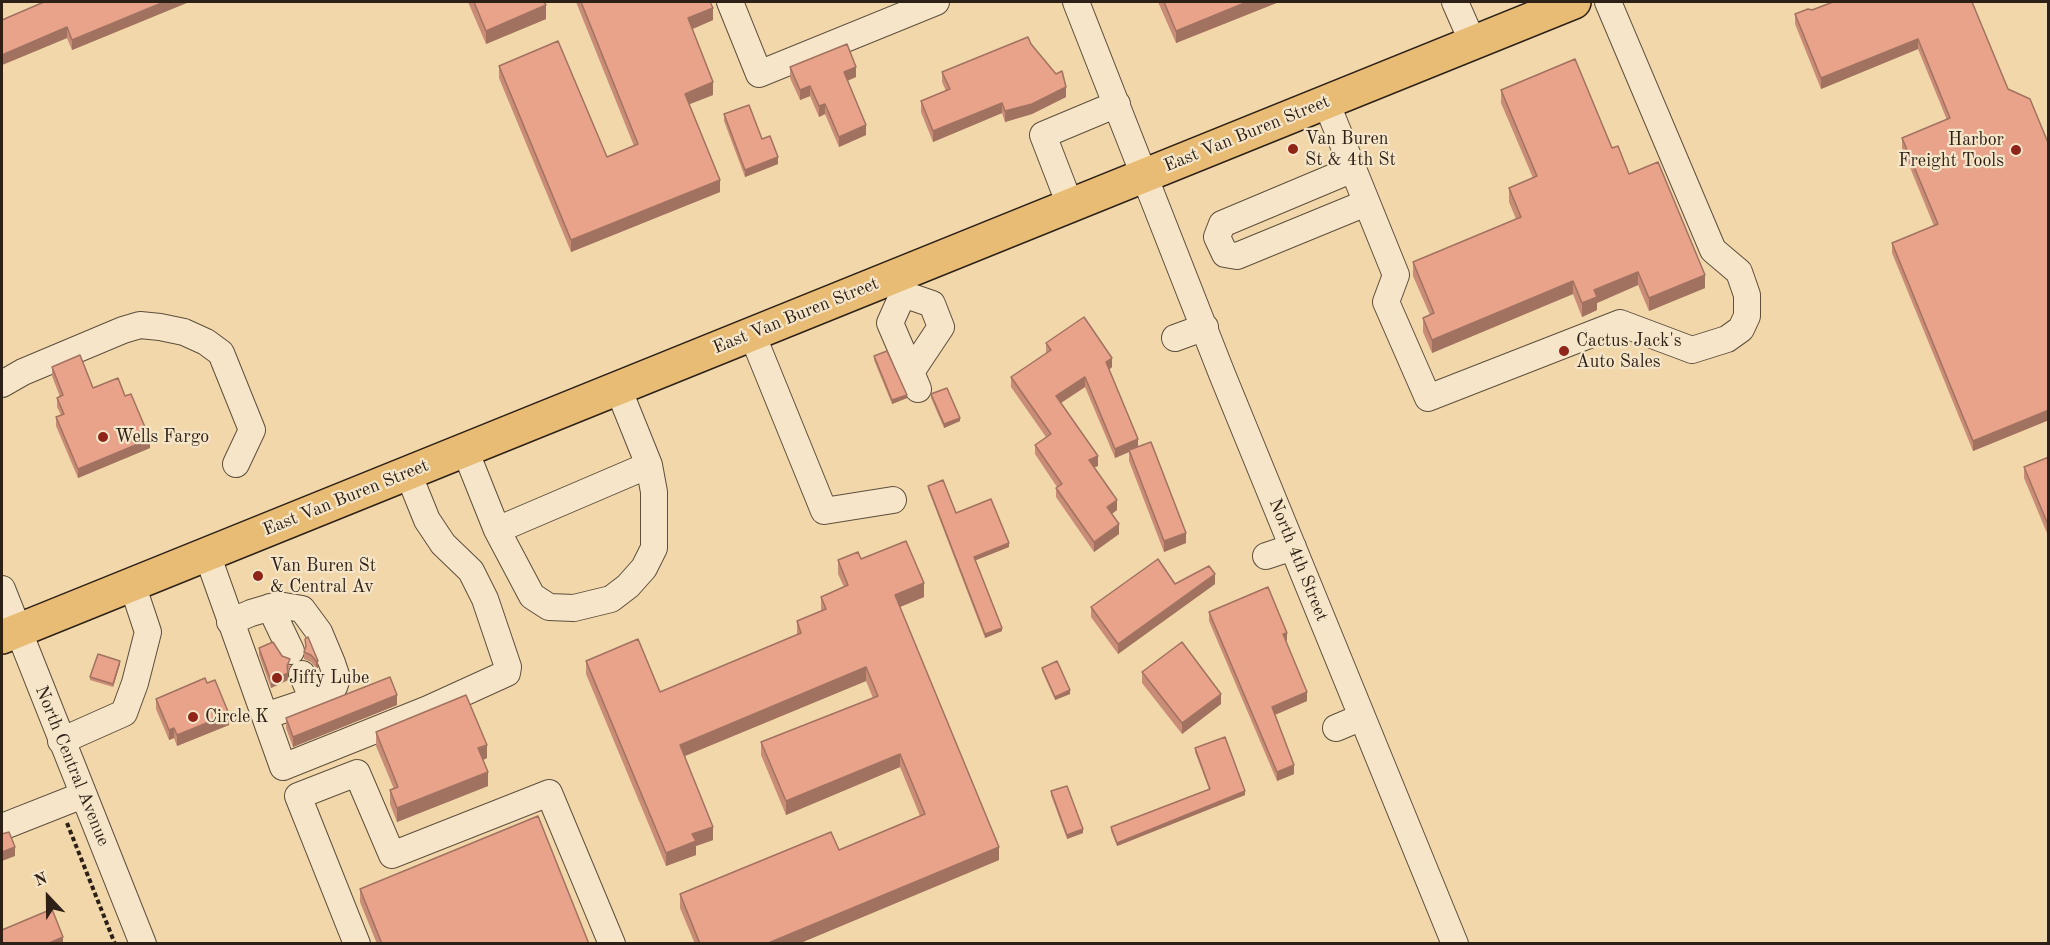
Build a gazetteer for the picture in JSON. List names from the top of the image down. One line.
{"streets":{"main road":["East Van Buren Street"],"street":["North 4th Street","North Central Avenue"]},"crossings":[["East Van Buren Street","North 4th Street"],["East Van Buren Street","North Central Avenue"]],"places":["Van Buren St & 4th St","Harbor Freight Tools","Cactus Jack's Auto Sales","Wells Fargo","Van Buren St & Central Av","Jiffy Lube","Circle K"],"north":"top"}
